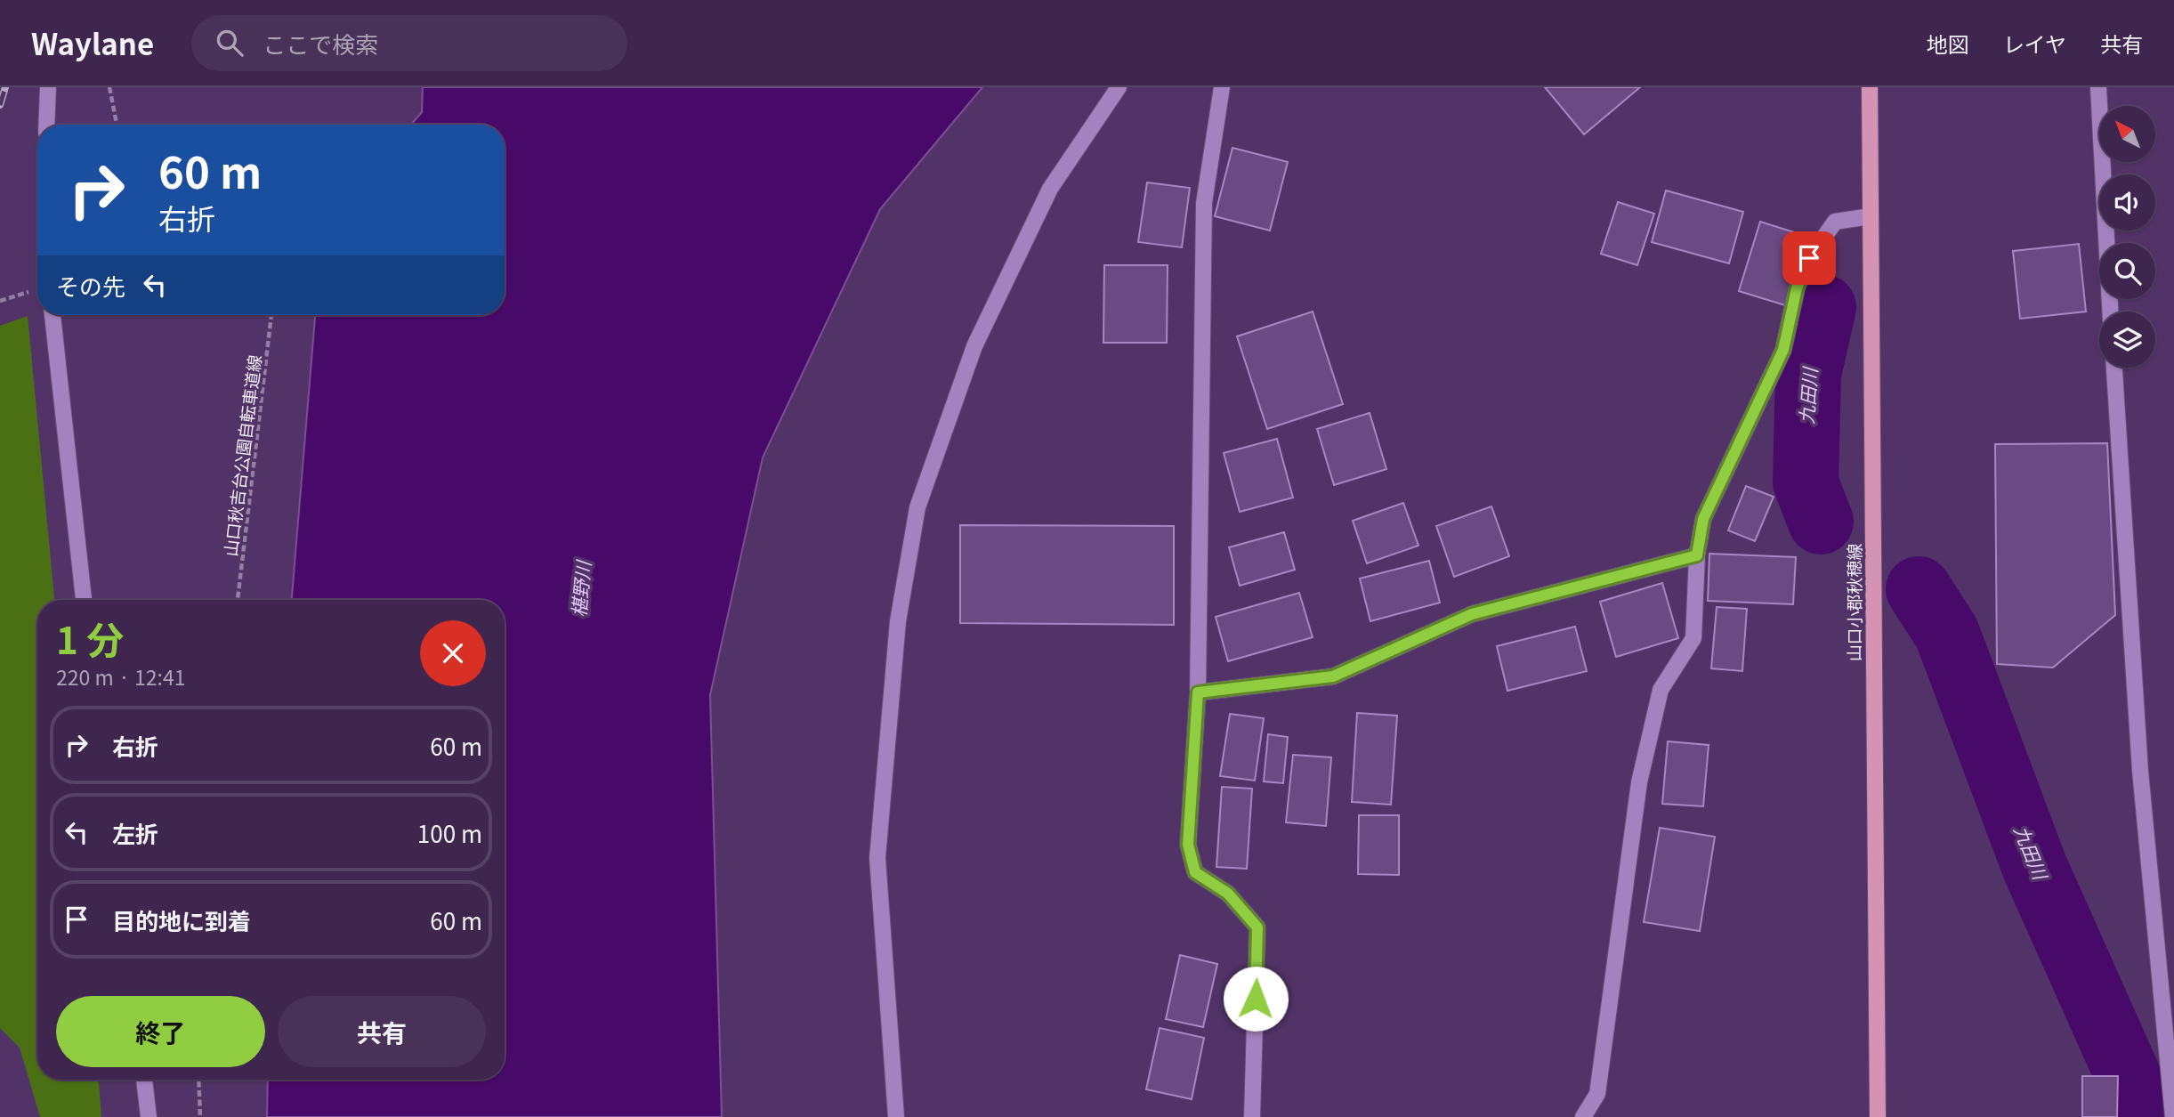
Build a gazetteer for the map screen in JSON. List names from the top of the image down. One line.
{"streets":{"main road":["山口小郡秋穂線"],"path":["山口秋吉台公園自転車道線"]},"water":["九田川","椹野川"],"north":"top left","page":{"header":"Waylane","search":"ここで検索","nav":["地図","レイヤ","共有"],"turn":["60 m","右折"],"then":"その先","heading":["1 分","220 m · 12:41"],"list":[{"name":"右折","value":"60 m"},{"name":"左折","value":"100 m"},{"name":"目的地に到着","value":"60 m"}],"buttons":["終了","共有"]}}
